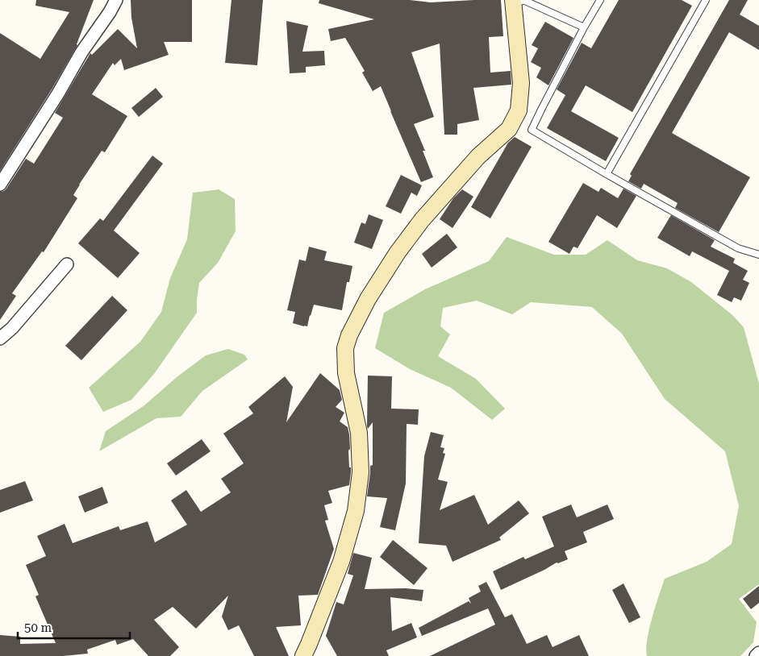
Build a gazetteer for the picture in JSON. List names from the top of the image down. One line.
{"scale_bar":"50 m"}
